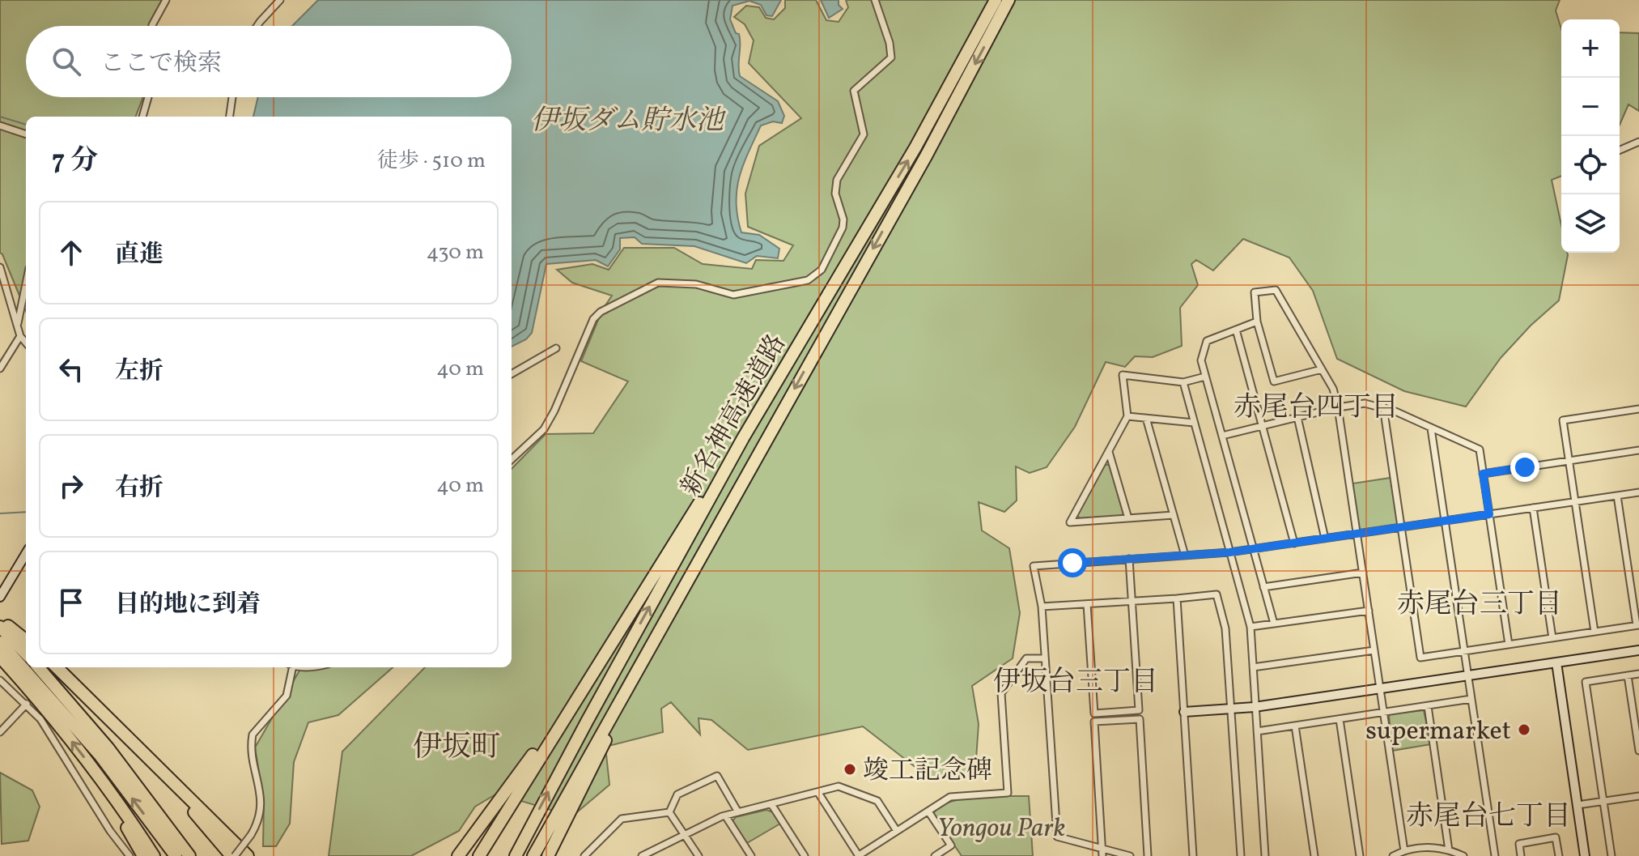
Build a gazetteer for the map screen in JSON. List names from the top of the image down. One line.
{"streets":{"highway":["新名神高速道路"]},"districts":["赤尾台四丁目","赤尾台三丁目","伊坂台三丁目","伊坂町","赤尾台七丁目"],"water":["伊坂ダム貯水池"],"parks":["Yongou Park"],"places":["supermarket","竣工記念碑"],"page":{"map_buttons":["+","−"],"search":"ここで検索","heading":["7 分","徒歩 · 510 m"],"list":[["直進","430 m"],["左折","40 m"],["右折","40 m"],"目的地に到着"]}}
